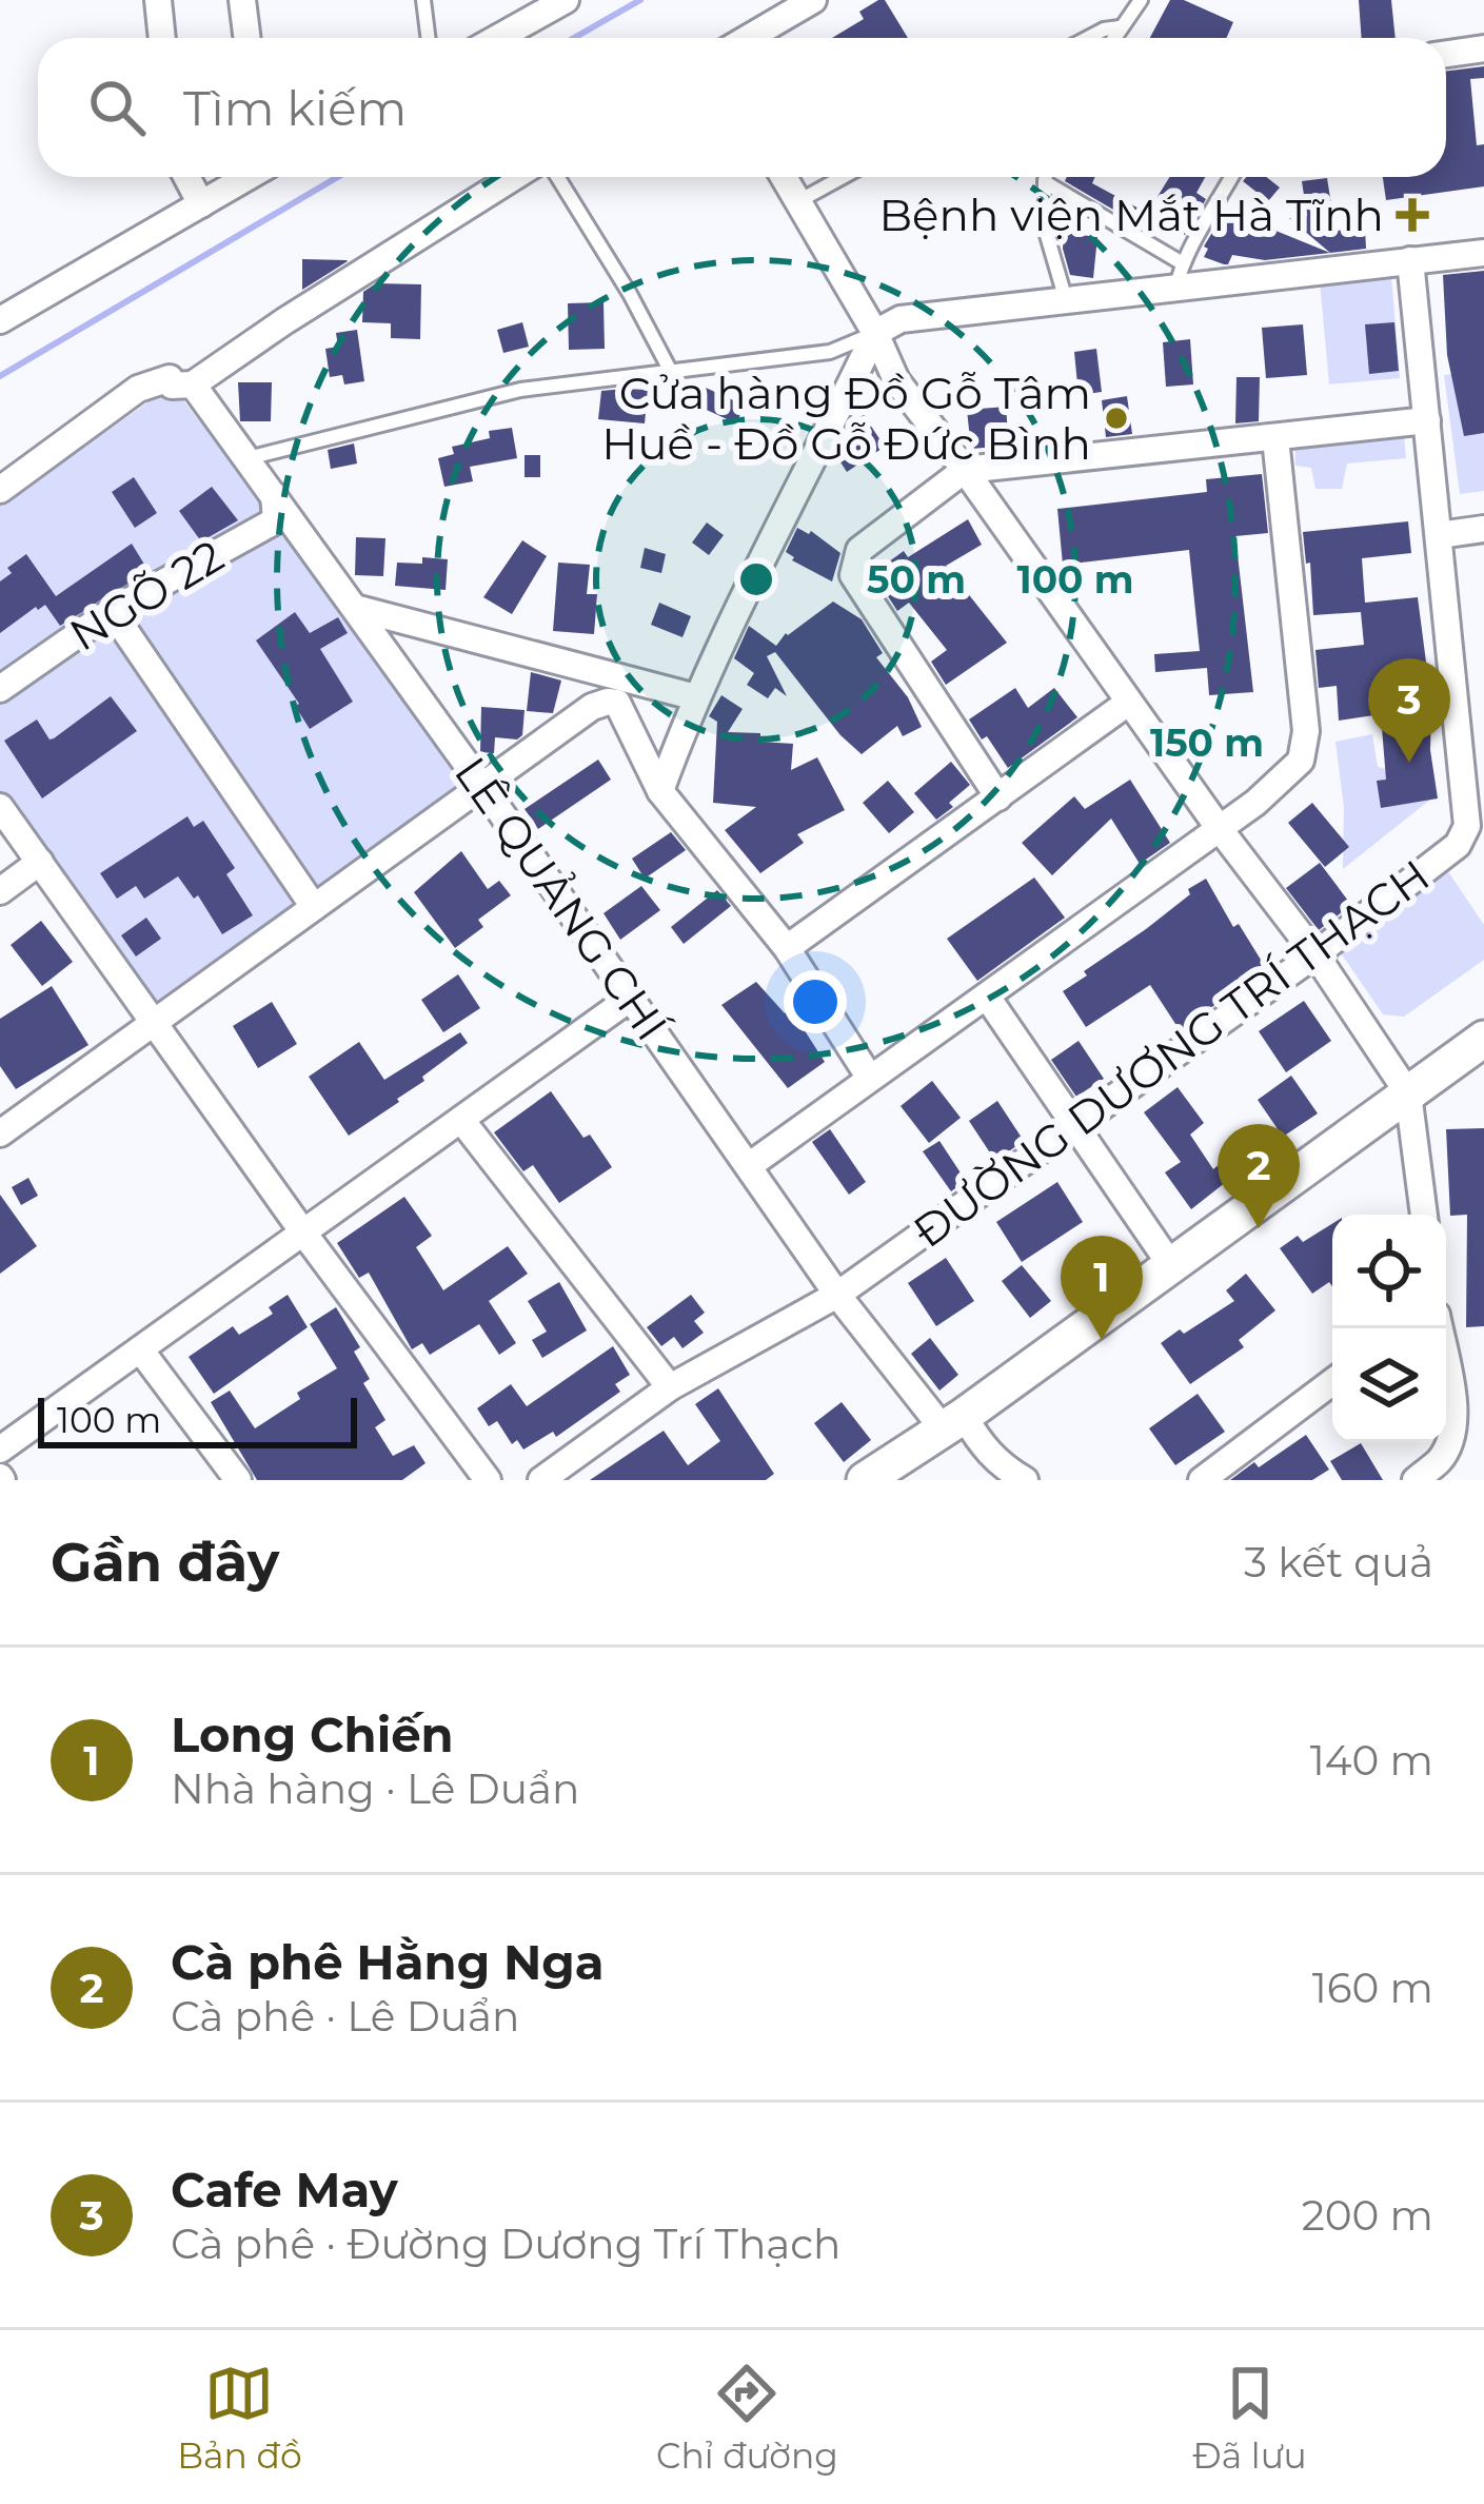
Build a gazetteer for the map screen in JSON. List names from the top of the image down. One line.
{"streets":{"street":["NGÕ 22","LÊ QUẢNG CHÍ","ĐƯỜNG DƯƠNG TRÍ THẠCH"]},"crossings":[["NGÕ 22","LÊ QUẢNG CHÍ"],["LÊ QUẢNG CHÍ","ĐƯỜNG DƯƠNG TRÍ THẠCH"]],"places":{"health":["Bệnh viện Mắt Hà Tĩnh"],"other":["Cửa hàng Đồ Gỗ Tâm Huề - Đồ Gỗ Đức Bình"]},"scale_bar":"100 m","page":{"search":"Tìm kiếm","pins":["3","2","1"],"scale":"100 m","heading":["Gần đây","3 kết quả"],"list":[{"mark":"1","name":"Long Chiến","note":"Nhà hàng · Lê Duẩn","value":"140 m"},{"mark":"2","name":"Cà phê Hằng Nga","note":"Cà phê · Lê Duẩn","value":"160 m"},{"mark":"3","name":"Cafe May","note":"Cà phê · Đường Dương Trí Thạch","value":"200 m"}],"nav":["Bản đồ","Chỉ đường","Đã lưu"]},"rings":["50 m","100 m","150 m"]}
